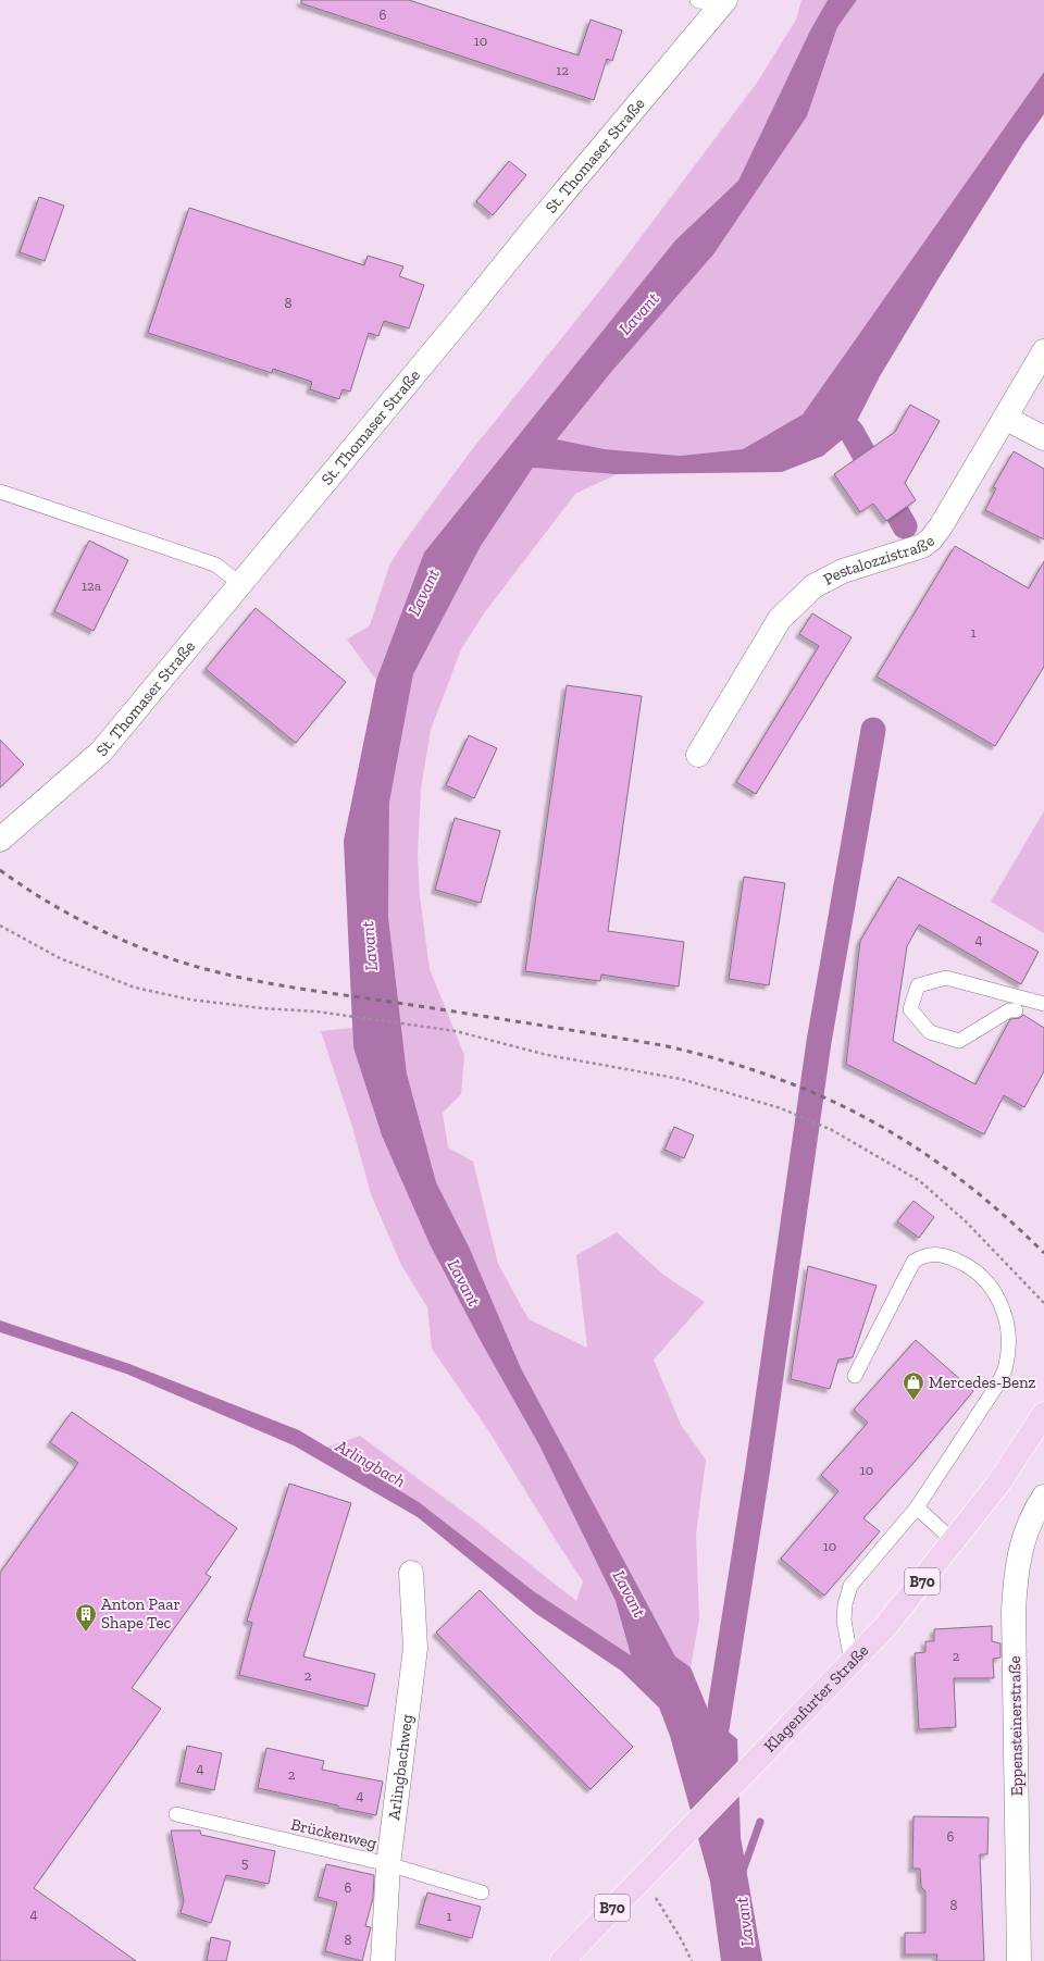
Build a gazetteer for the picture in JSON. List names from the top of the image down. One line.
{"streets":{"main road":["B70","Klagenfurter Straße"],"street":["St. Thomaser Straße","Pestalozzistraße","Eppensteinerstraße","Arlingbachweg"],"lane":["Brückenweg"]},"crossings":[["Arlingbachweg","Brückenweg"]],"water":["Lavant","Arlingbach"],"places":{"shop":["Mercedes-Benz"],"building":["Anton Paar Shape Tec"]},"house_numbers":["6","10","12","8","12a","1","4","10","10","2","2","4","2","4","6","5","6","8","4","1","8"]}
